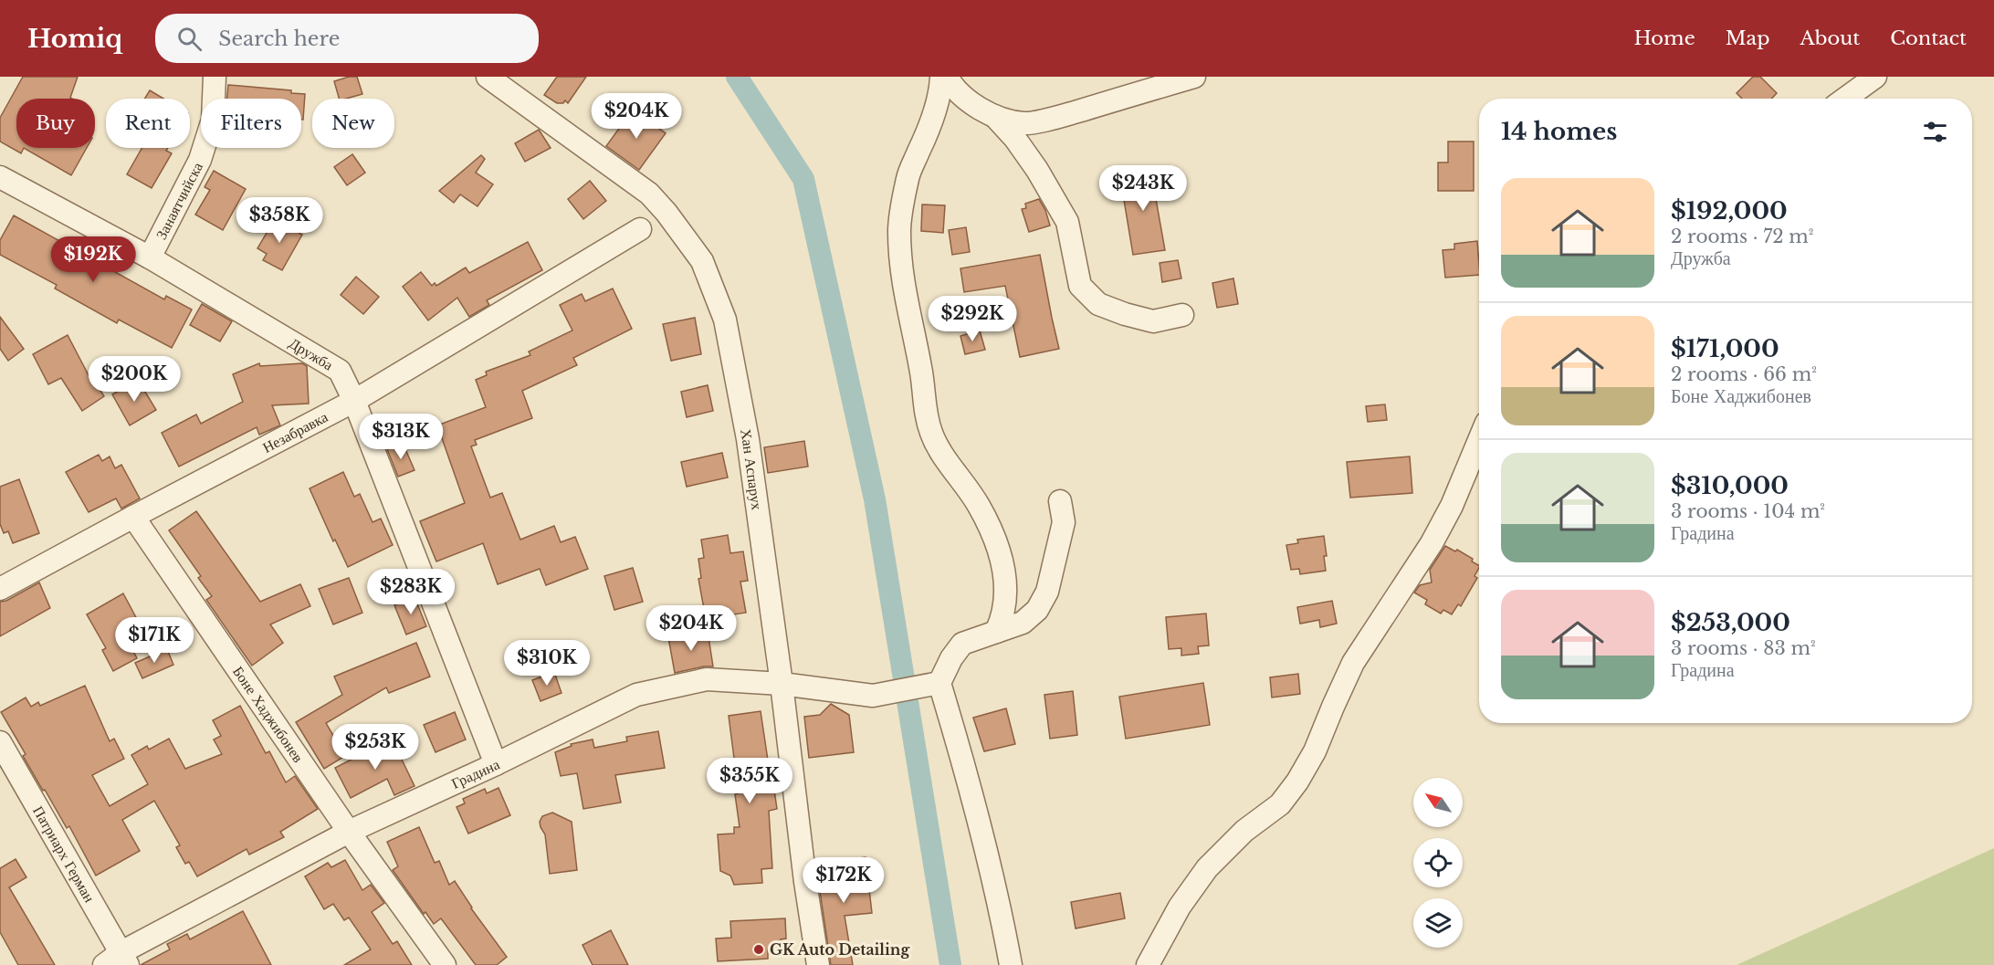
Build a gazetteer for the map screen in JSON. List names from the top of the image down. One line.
{"streets":{"street":["Занаятчийска","Дружба","Незабравка","Хан Аспарух","Боне Хаджибонев","Градина","Патриарх Герман"]},"crossings":[["Занаятчийска","Дружба"],["Дружба","Незабравка"],["Дружба","Градина"],["Незабравка","Боне Хаджибонев"],["Хан Аспарух","Градина"],["Боне Хаджибонев","Градина"],["Градина","Патриарх Герман"]],"places":["GK Auto Detailing"],"north":"top left","page":{"header":"Homiq","search":"Search here","nav":["Home","Map","About","Contact"],"price":["$204K","$243K","$358K","$192K","$292K","$200K","$313K","$283K","$204K","$171K","$310K","$253K","$355K","$172K"],"chip":["Buy","Rent","Filters","New"],"heading":"14 homes","list":[{"name":"$192,000","note":"2 rooms · 72 m² · Дружба"},{"name":"$171,000","note":"2 rooms · 66 m² · Боне Хаджибонев"},{"name":"$310,000","note":"3 rooms · 104 m² · Градина"},{"name":"$253,000","note":"3 rooms · 83 m² · Градина"}]}}
